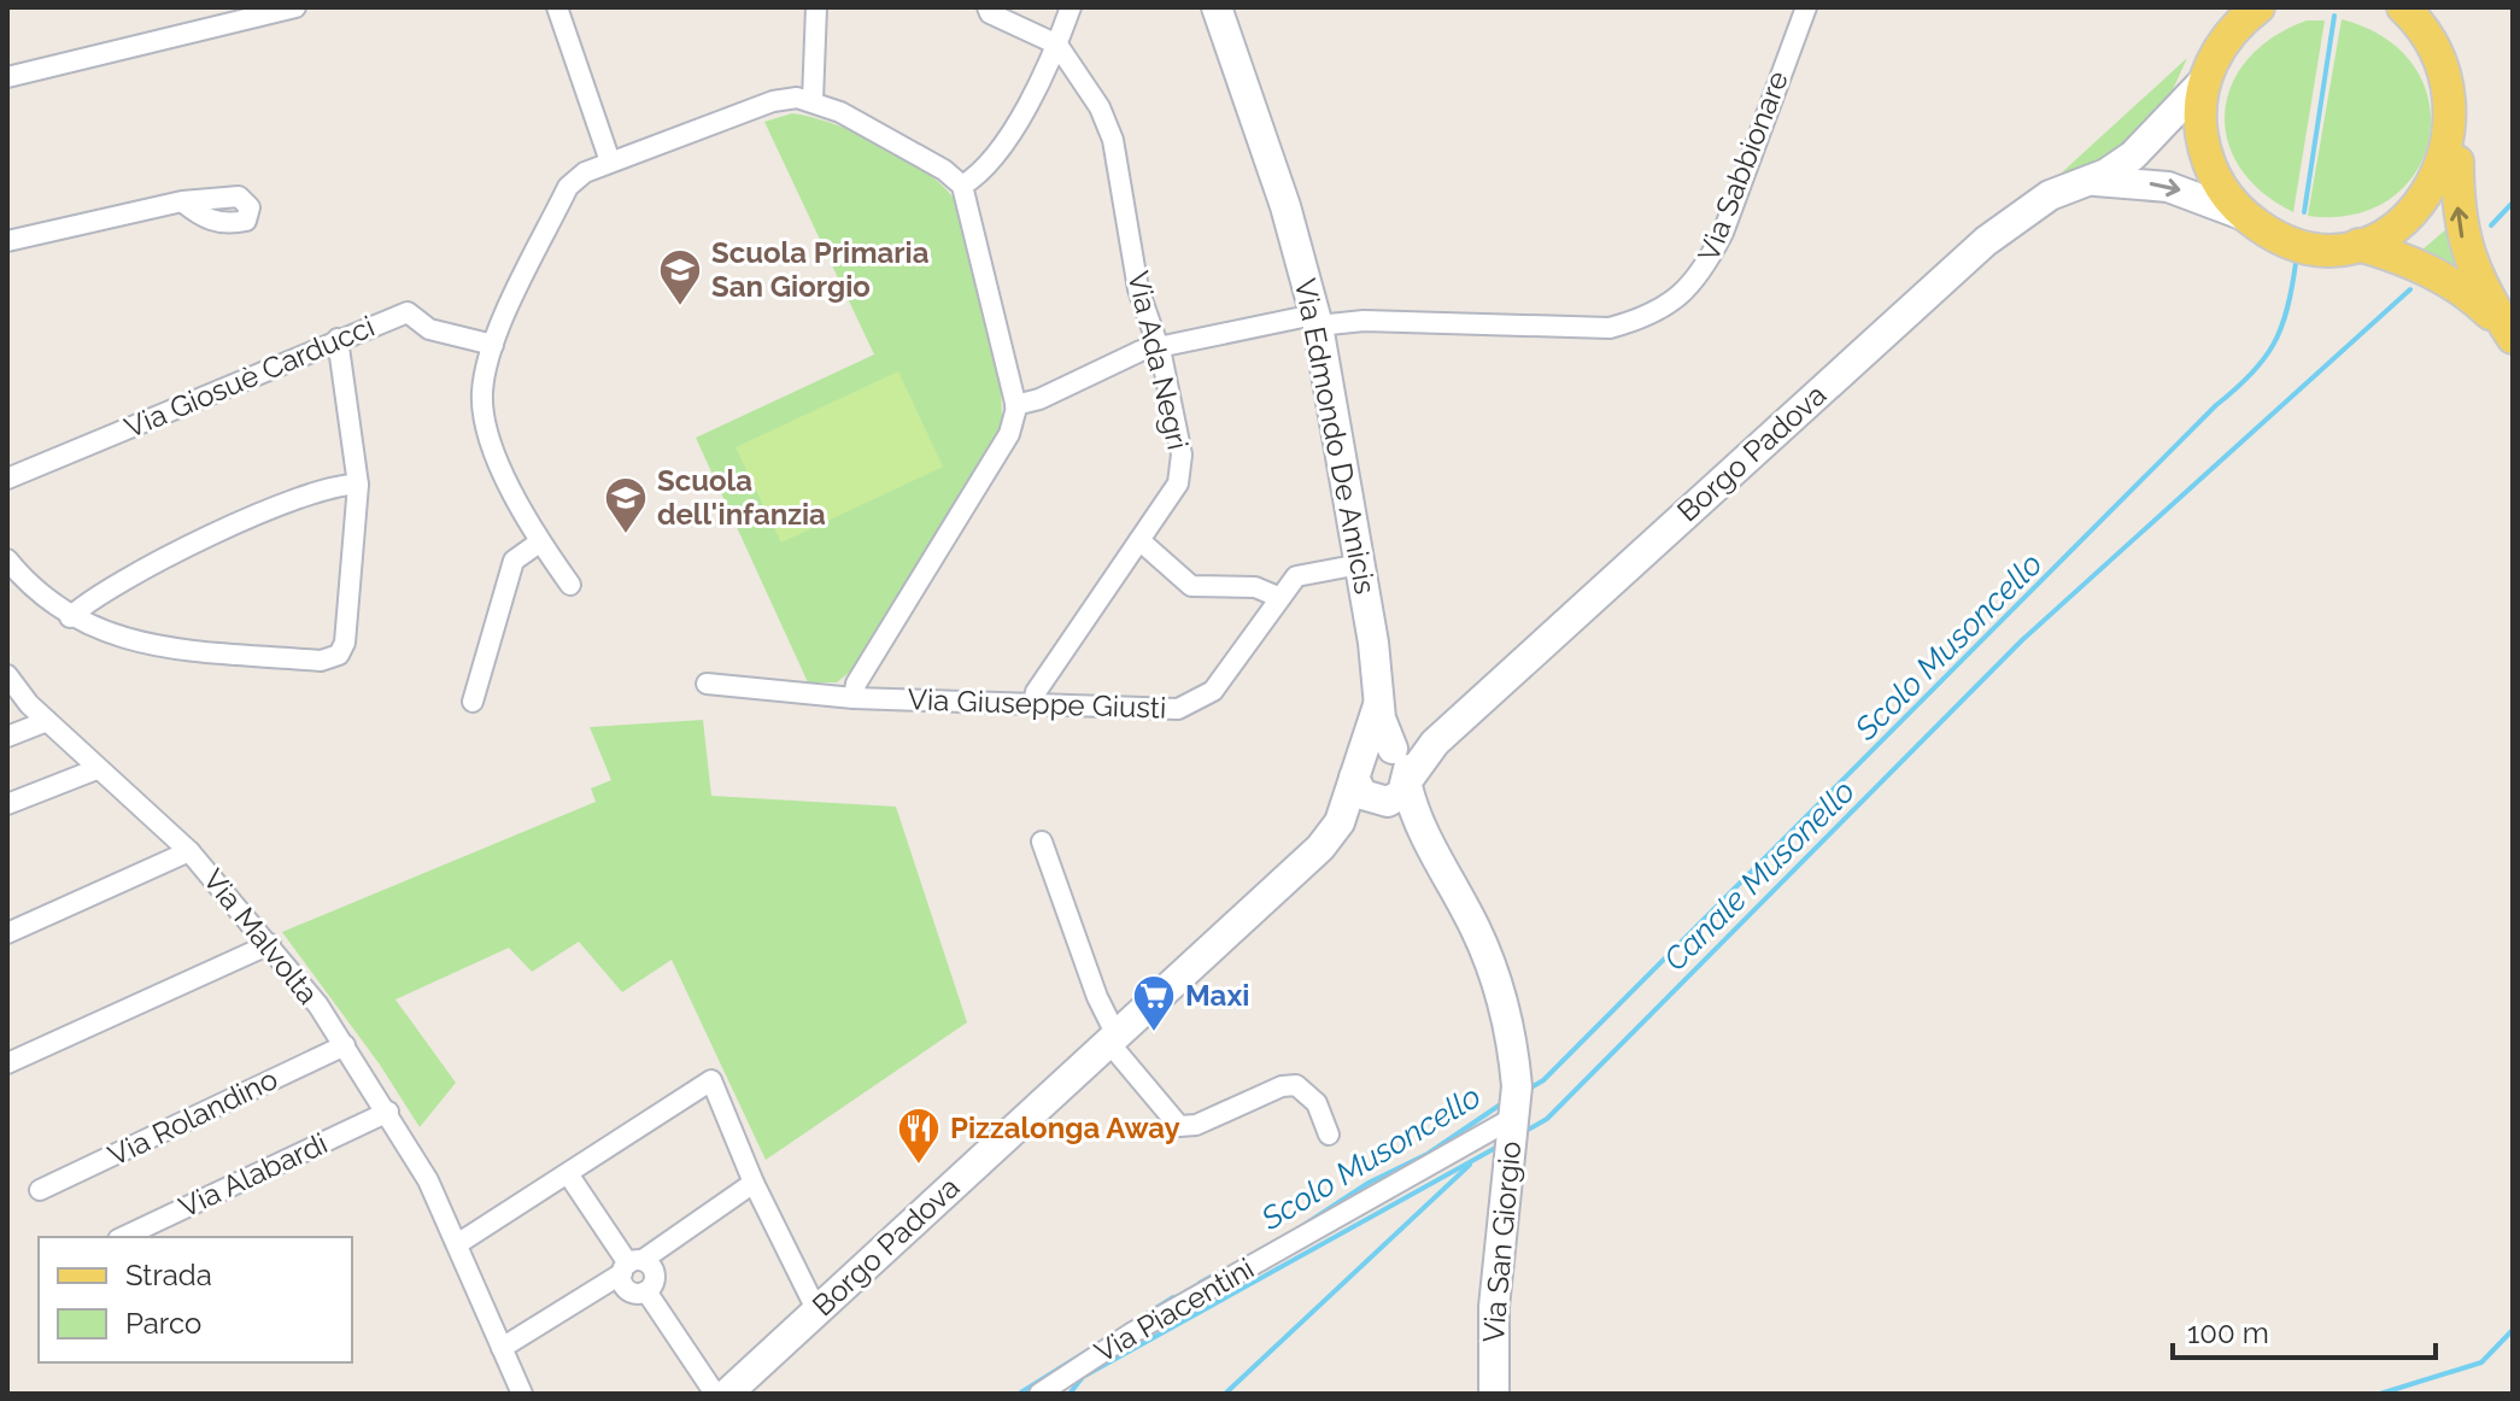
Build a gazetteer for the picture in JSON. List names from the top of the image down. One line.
{"streets":{"main road":["Via Edmondo De Amicis","Borgo Padova","Via San Giorgio"],"street":["Via Sabbionare","Via Ada Negri","Via Giosuè Carducci","Via Giuseppe Giusti","Via Malvolta","Via Rolandino","Via Alabardi","Via Piacentini"]},"crossings":[["Via Sabbionare","Via Ada Negri"],["Via Sabbionare","Via Edmondo De Amicis"],["Via Ada Negri","Via Giuseppe Giusti"],["Via Edmondo De Amicis","Borgo Padova"],["Via Edmondo De Amicis","Via Giuseppe Giusti"],["Via Edmondo De Amicis","Via San Giorgio"],["Borgo Padova","Via San Giorgio"],["Via Malvolta","Via Rolandino"],["Via Malvolta","Via Alabardi"],["Via San Giorgio","Via Piacentini"]],"water":["Scolo Musoncello","Canale Musonello"],"places":{"school or university":["Scuola Primaria San Giorgio","Scuola dell'infanzia"],"supermarket":["Maxi"],"restaurant":["Pizzalonga Away"]},"legend":["Strada","Parco"],"scale_bar":"100 m"}
